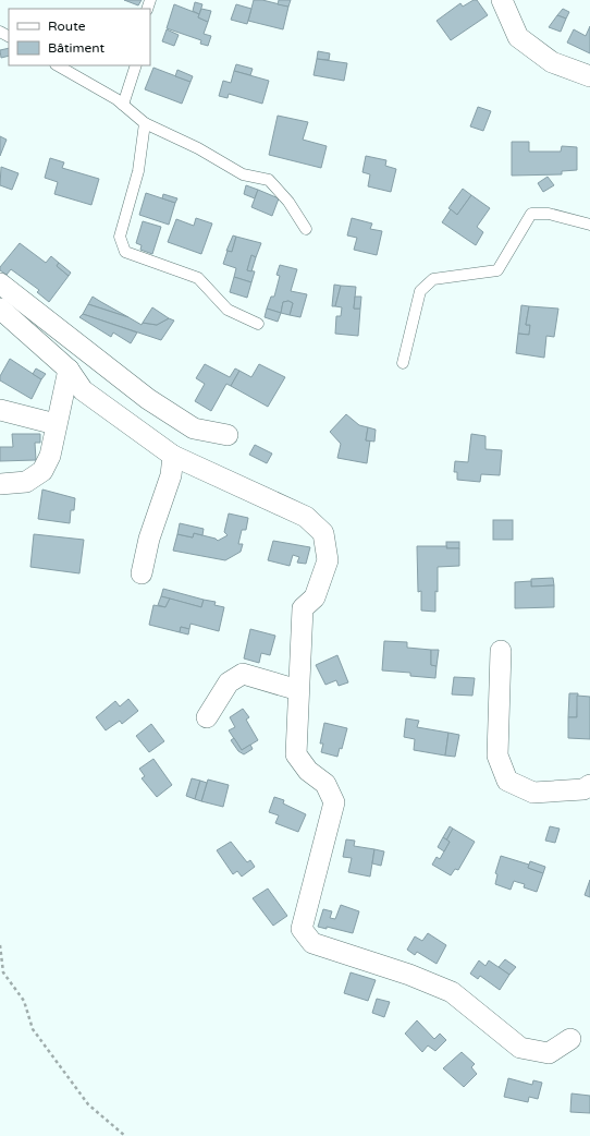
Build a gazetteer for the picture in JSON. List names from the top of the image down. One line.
{"legend":["Route","Bâtiment"]}
